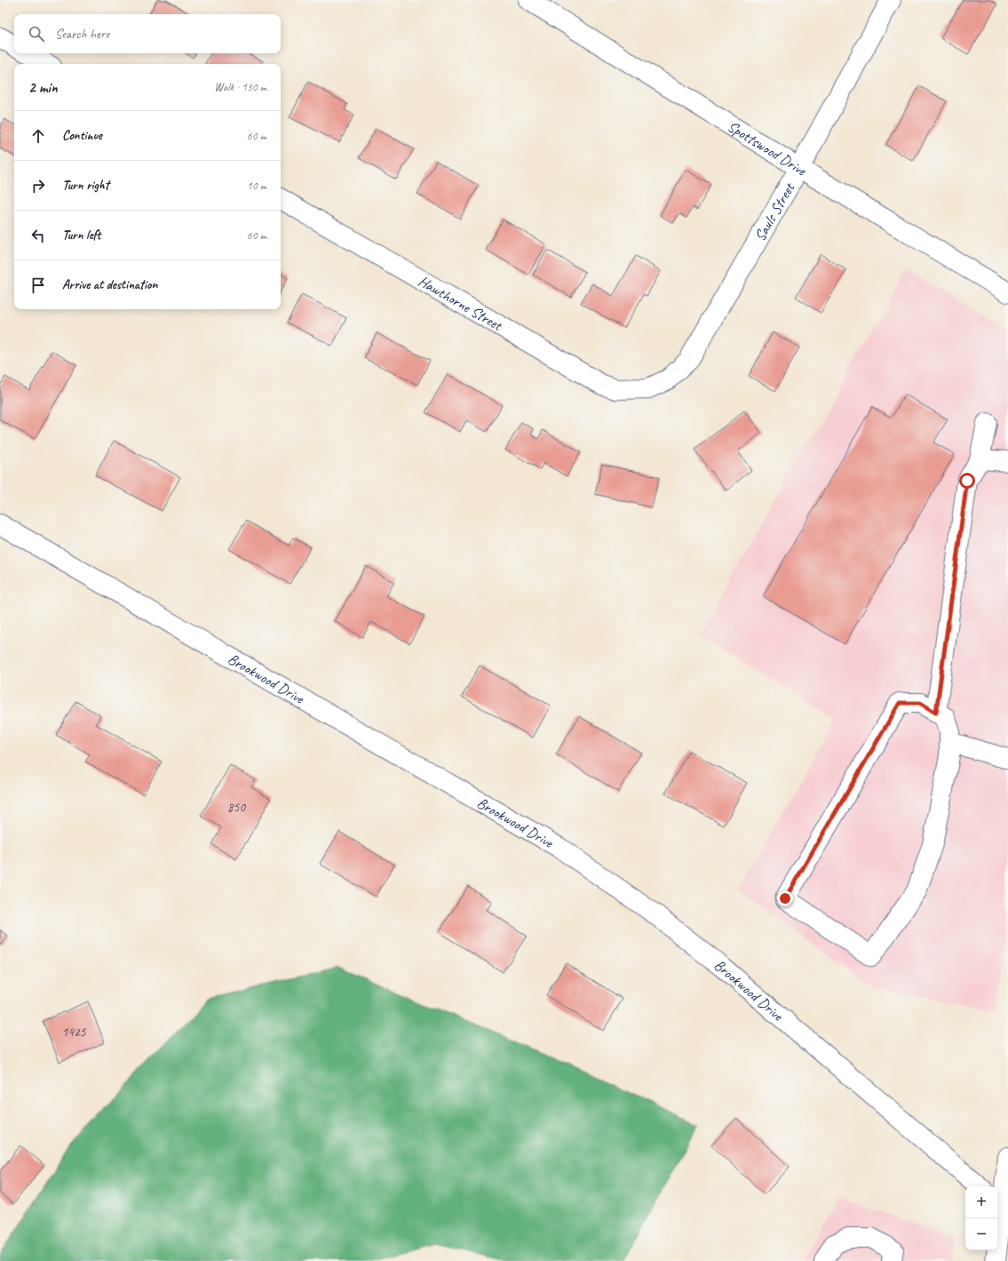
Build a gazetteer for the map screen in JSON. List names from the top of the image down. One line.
{"streets":{"street":["Spottswood Drive","Sauls Street","Hawthorne Street","Brookwood Drive"]},"crossings":[["Spottswood Drive","Sauls Street"],["Sauls Street","Hawthorne Street"]],"house_numbers":["850","1425"],"page":{"search":"Search here","heading":["2 min","Walk · 130 m"],"list":[["Continue","60 m"],["Turn right","10 m"],["Turn left","60 m"],"Arrive at destination"],"map_buttons":["+","−"]}}
